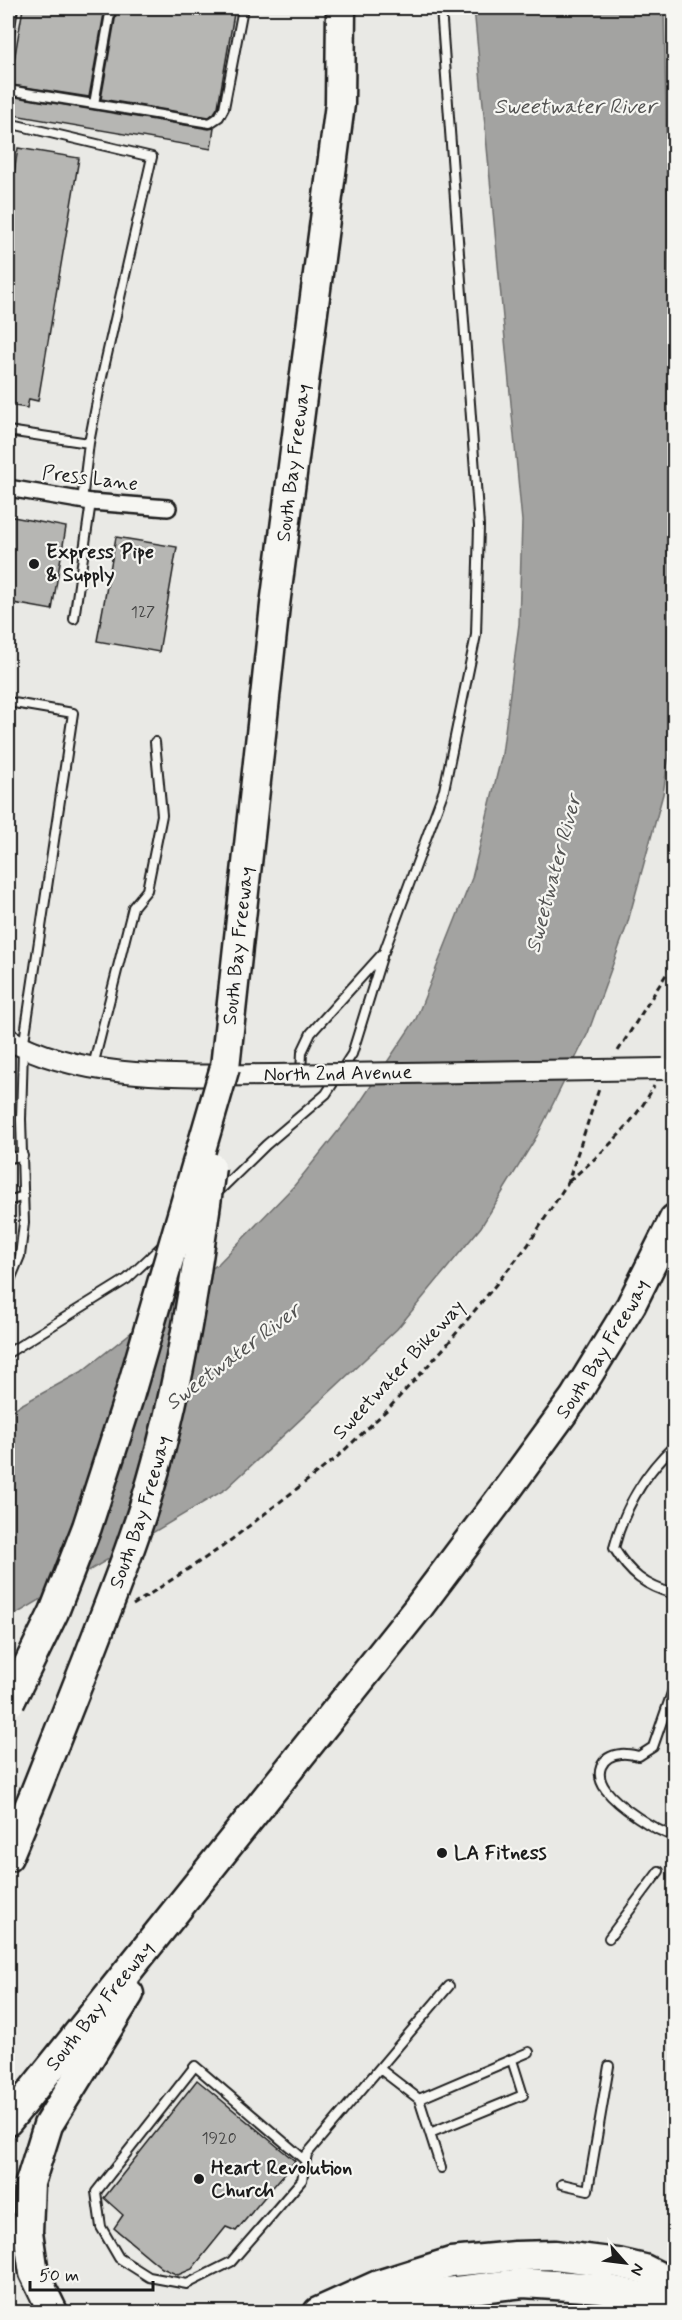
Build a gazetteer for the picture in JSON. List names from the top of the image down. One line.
{"streets":{"highway":["South Bay Freeway"],"street":["Press Lane","North 2nd Avenue"],"path":["Sweetwater Bikeway"]},"water":["Sweetwater River"],"places":["Express Pipe & Supply","LA Fitness","Heart Revolution Church"],"house_numbers":["127","1920"],"scale_bar":"50 m","north":"bottom right"}
